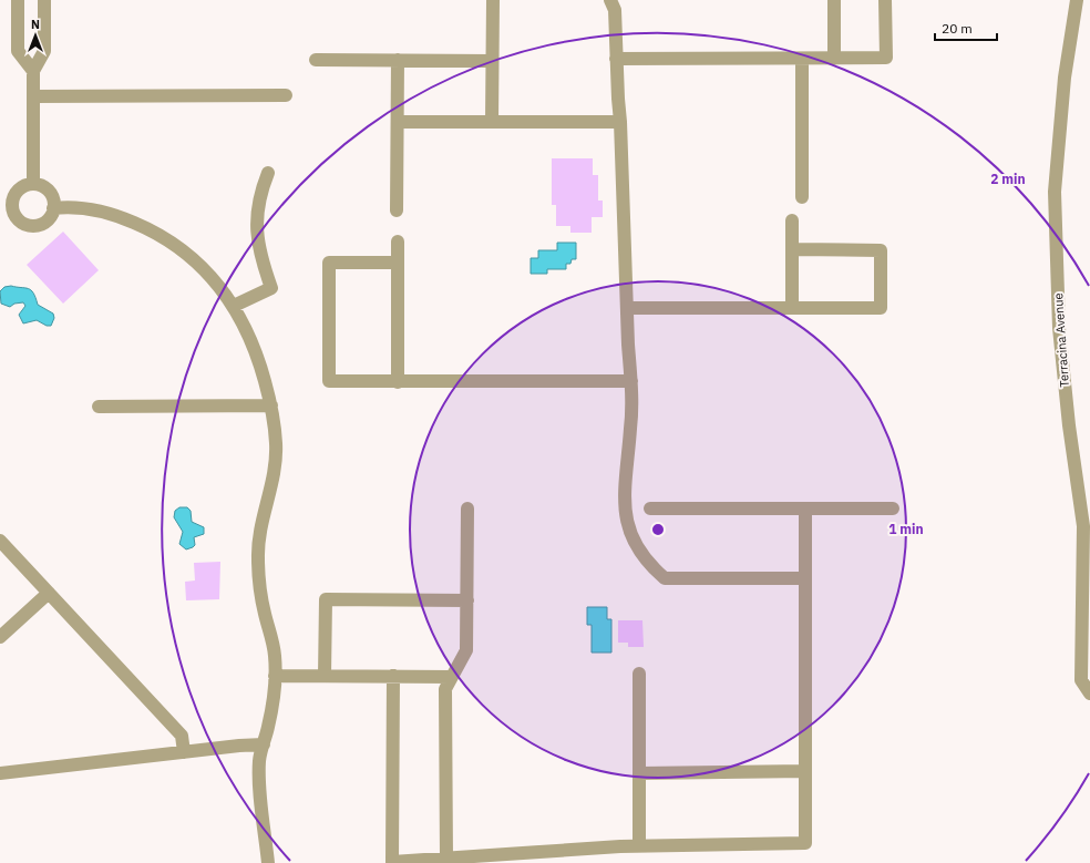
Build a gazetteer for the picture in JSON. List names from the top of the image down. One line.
{"streets":{"street":["Terracina Avenue"]},"scale_bar":"20 m","north":"top","rings":["2 min","1 min"]}
